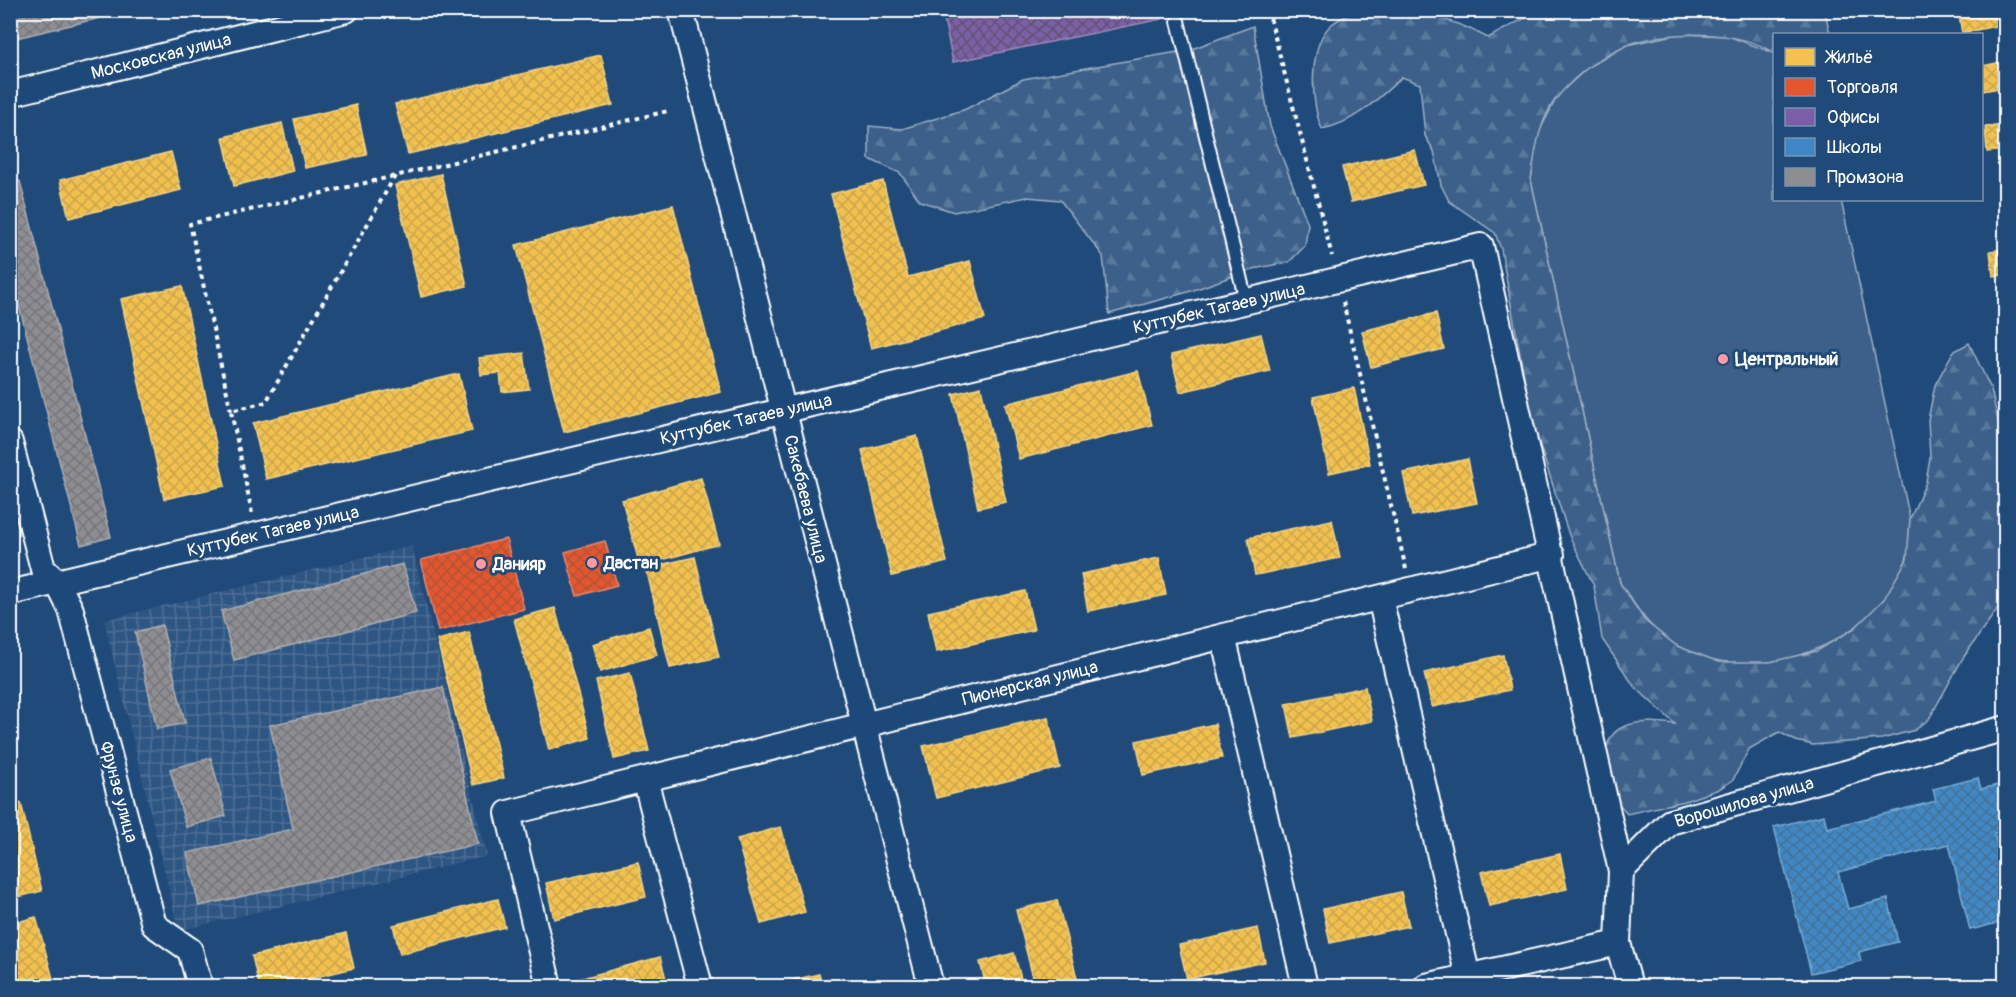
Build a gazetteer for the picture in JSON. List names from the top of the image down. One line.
{"streets":{"street":["Московская улица","Куттубек Тагаев улица","Сакебаева улица","Пионерская улица","Фрунзе улица","Ворошилова улица"]},"crossings":[["Куттубек Тагаев улица","Сакебаева улица"],["Куттубек Тагаев улица","Пионерская улица"],["Куттубек Тагаев улица","Фрунзе улица"],["Сакебаева улица","Пионерская улица"]],"places":["Центральный","Дастан","Данияр"],"legend":["Жильё","Торговля","Офисы","Школы","Промзона"]}
